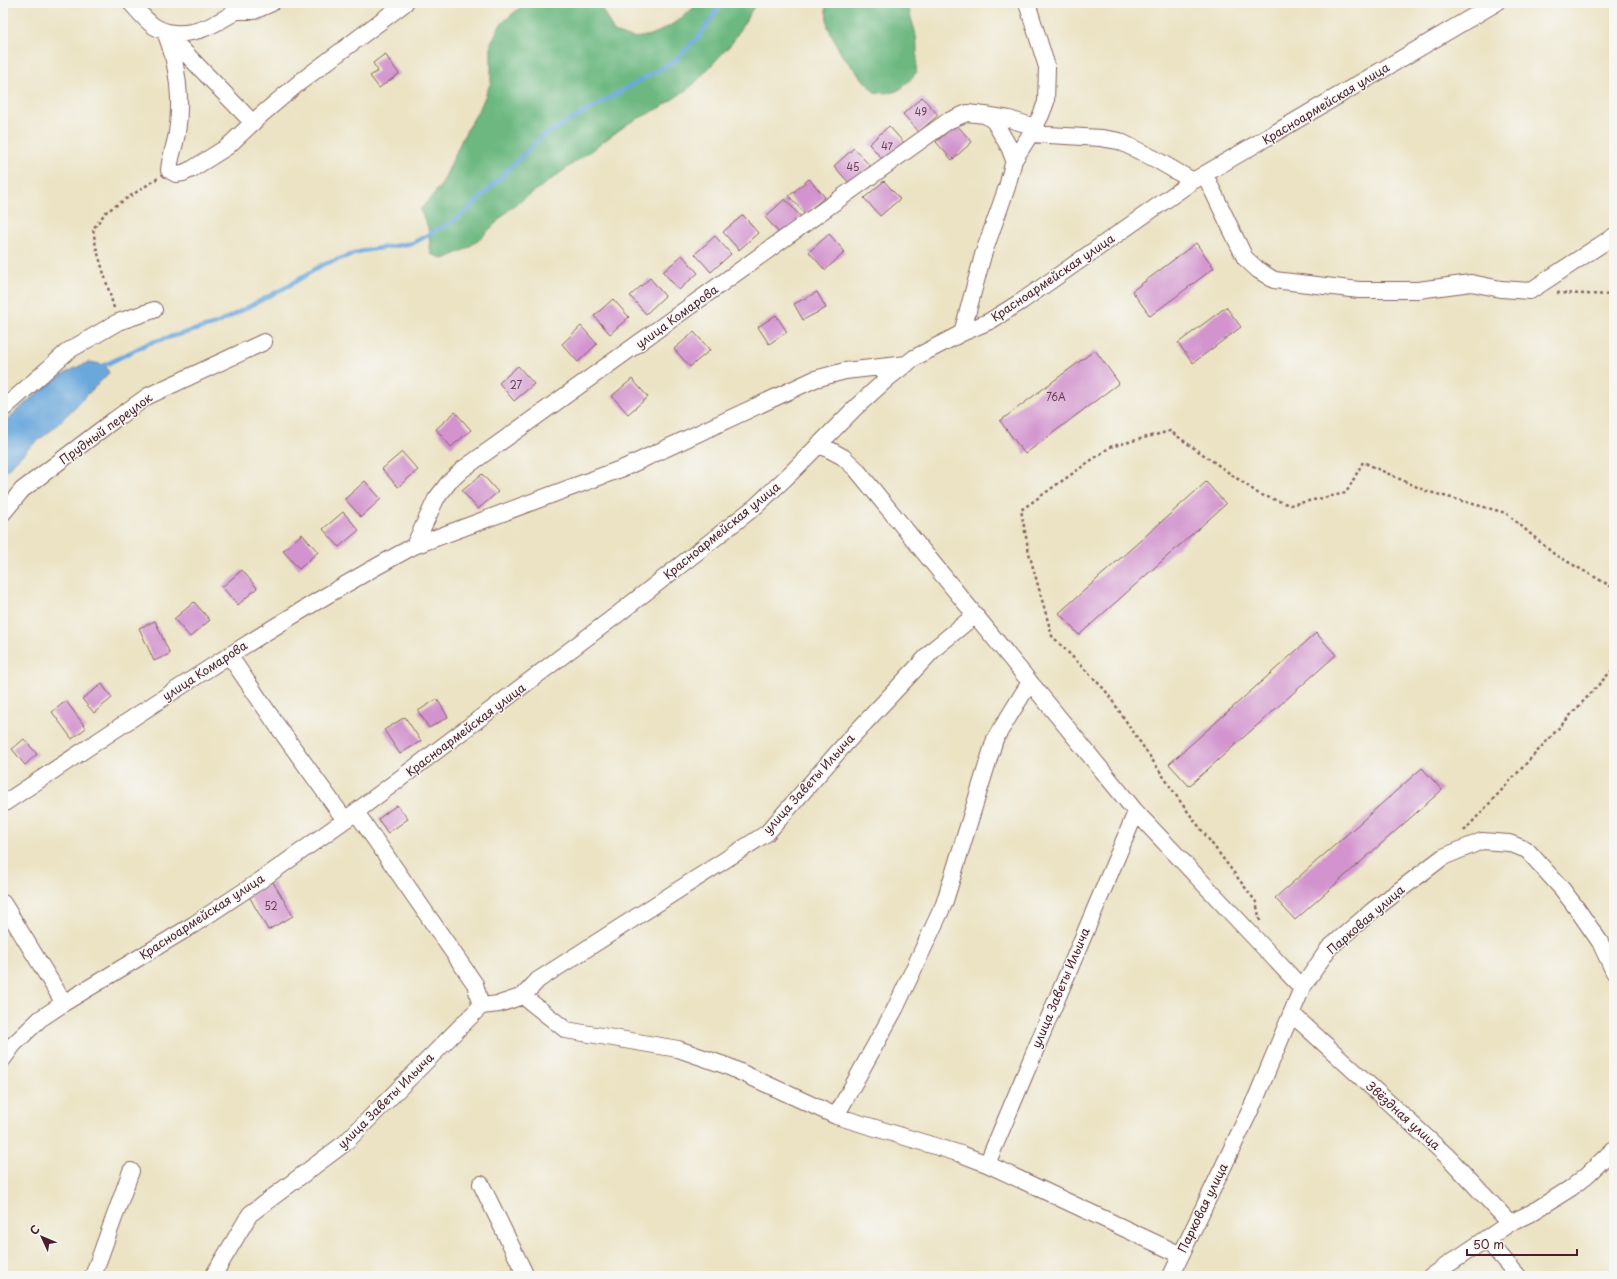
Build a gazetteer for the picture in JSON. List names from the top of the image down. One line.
{"streets":{"street":["Красноармейская улица","улица Комарова","Прудный переулок","улица Заветы Ильича","Парковая улица","Звёздная улица"]},"crossings":[["Красноармейская улица","улица Комарова"],["Парковая улица","Звёздная улица"]],"house_numbers":["49","47","45","27","76А","52"],"scale_bar":"50 m","north":"top left"}
